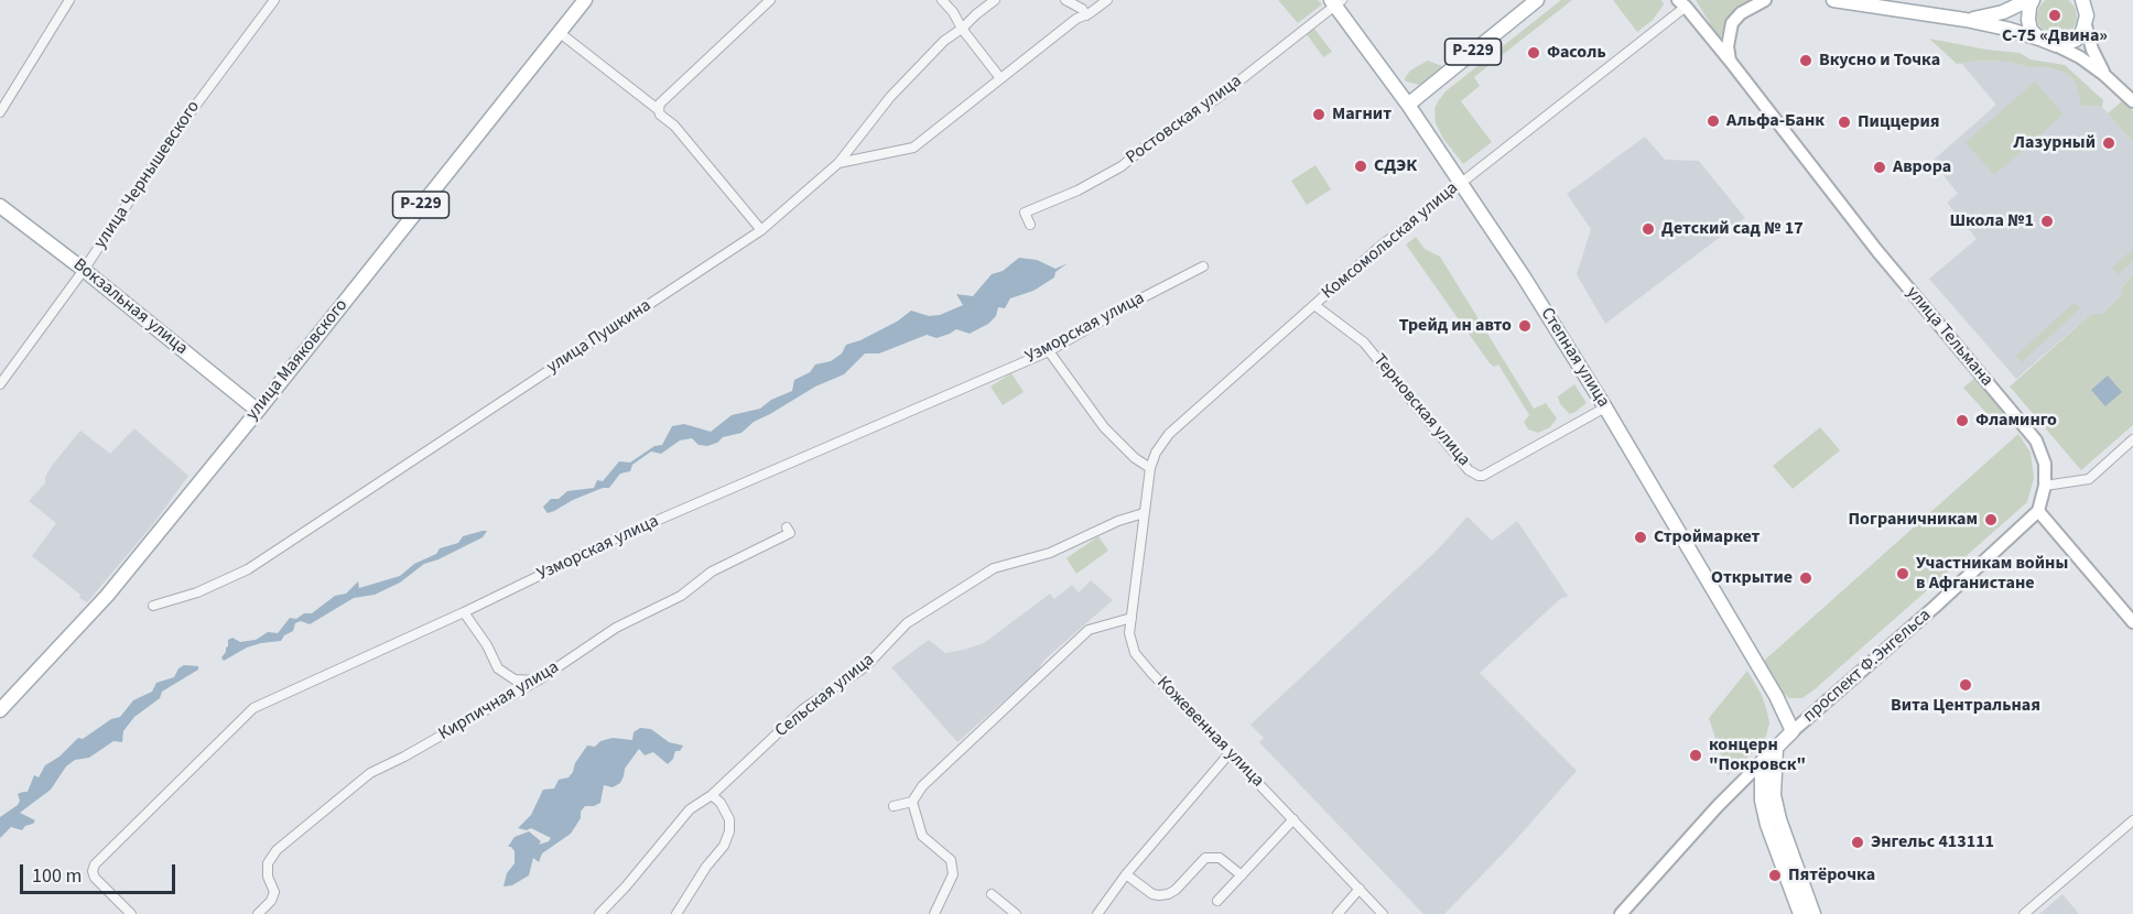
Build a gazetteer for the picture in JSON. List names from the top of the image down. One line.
{"streets":{"main road":["Р-229","Вокзальная улица","Степная улица","улица Маяковского","проспект Ф.Энгельса"],"street":["Ростовская улица","улица Чернышевского","Комсомольская улица","Узморская улица","улица Пушкина","улица Тельмана","Терновская улица","Сельская улица","Кирпичная улица","Кожевенная улица"]},"crossings":[["Р-229","Степная улица"],["Ростовская улица","Степная улица"],["улица Чернышевского","Вокзальная улица"],["Комсомольская улица","улица Тельмана"],["Комсомольская улица","Степная улица"],["Комсомольская улица","Терновская улица"],["Комсомольская улица","Сельская улица"],["Комсомольская улица","Кожевенная улица"],["Вокзальная улица","улица Маяковского"],["улица Тельмана","проспект Ф.Энгельса"],["Степная улица","Терновская улица"],["Степная улица","проспект Ф.Энгельса"],["Сельская улица","Кожевенная улица"]],"places":["С-75 «Двина»","Фасоль","Вкусно и Точка","Магнит","Альфа-Банк","Пиццерия","Лазурный","СДЭК","Аврора","Школа №1","Детский сад № 17","Трейд ин авто","Фламинго","Пограничникам","Строймаркет","Участникам войны в Афганистане","Открытие","Вита Центральная","концерн \"Покровск\"","Энгельс 413111","Пятёрочка"],"scale_bar":"100 m"}
